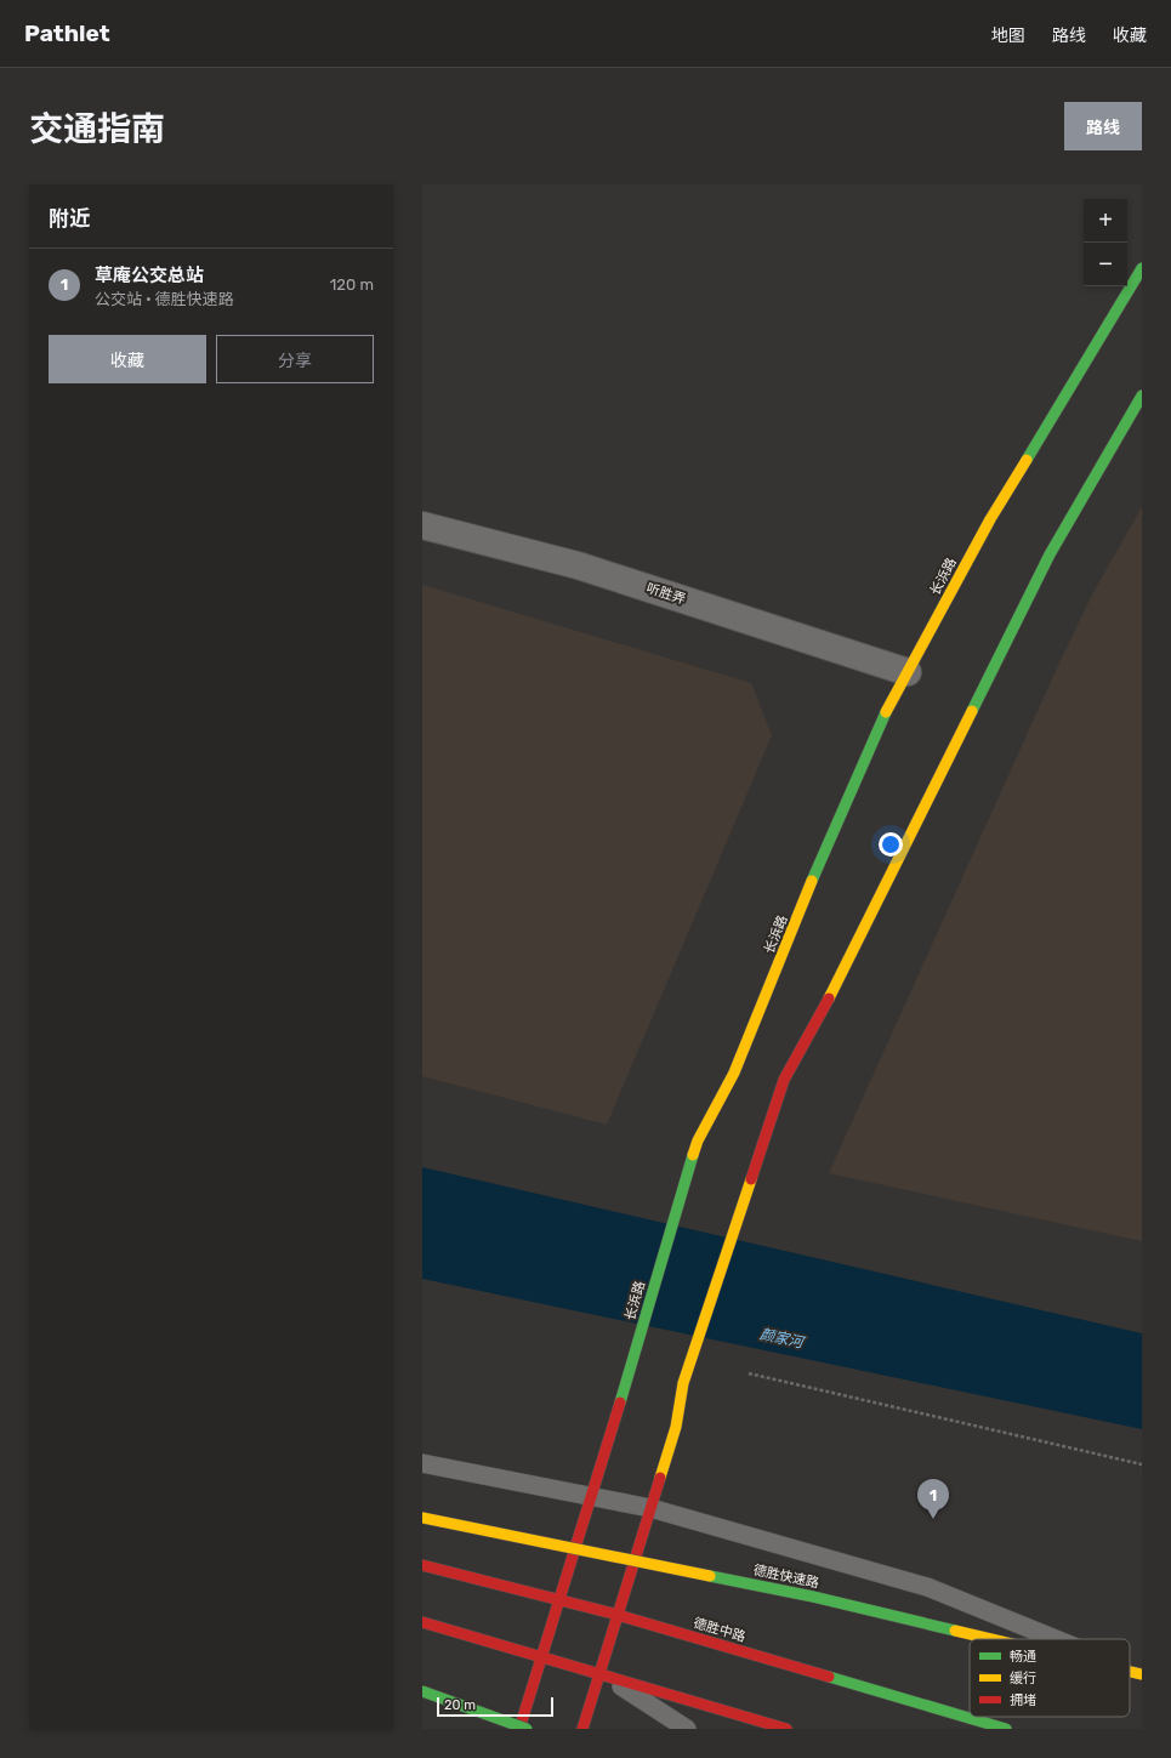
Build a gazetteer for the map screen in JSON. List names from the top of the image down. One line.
{"streets":{"main road":["长浜路","德胜快速路","德胜中路"],"street":["听胜弄"]},"crossings":[["长浜路","听胜弄"],["长浜路","德胜中路"]],"water":["颜家河"],"legend":["畅通","缓行","拥堵"],"scale_bar":"20 m","page":{"header":"Pathlet","nav":["地图","路线","收藏"],"title":"交通指南","buttons":["路线",["收藏","分享"]],"heading":"附近","map_buttons":["+","−"],"list":[{"mark":"1","name":"草庵公交总站","note":"公交站 · 德胜快速路","value":"120 m"}],"pins":"1","scale":"20 m"}}
